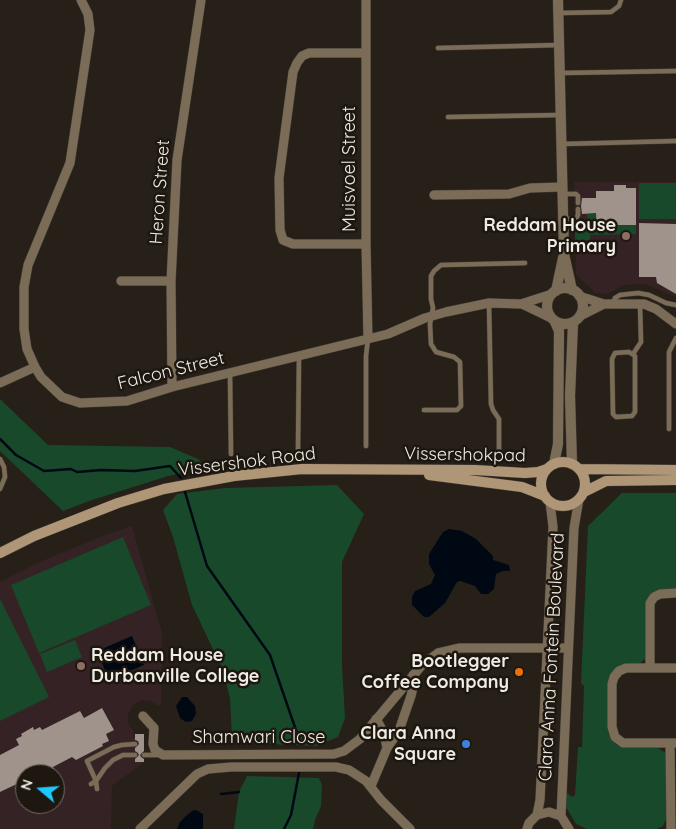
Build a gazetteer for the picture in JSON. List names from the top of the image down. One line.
{"streets":{"main road":["Vissershokpad","Vissershok Road"],"street":["Muisvoel Street","Heron Street","Falcon Street","Clara Anna Fontein Boulevard","Shamwari Close"]},"crossings":[["Muisvoel Street","Falcon Street"],["Heron Street","Falcon Street"],["Vissershokpad","Vissershok Road"],["Vissershokpad","Clara Anna Fontein Boulevard"],["Clara Anna Fontein Boulevard","Shamwari Close"]],"places":["Reddam House Primary","Reddam House Durbanville College","Bootlegger Coffee Company","Clara Anna Square"],"north":"left"}
